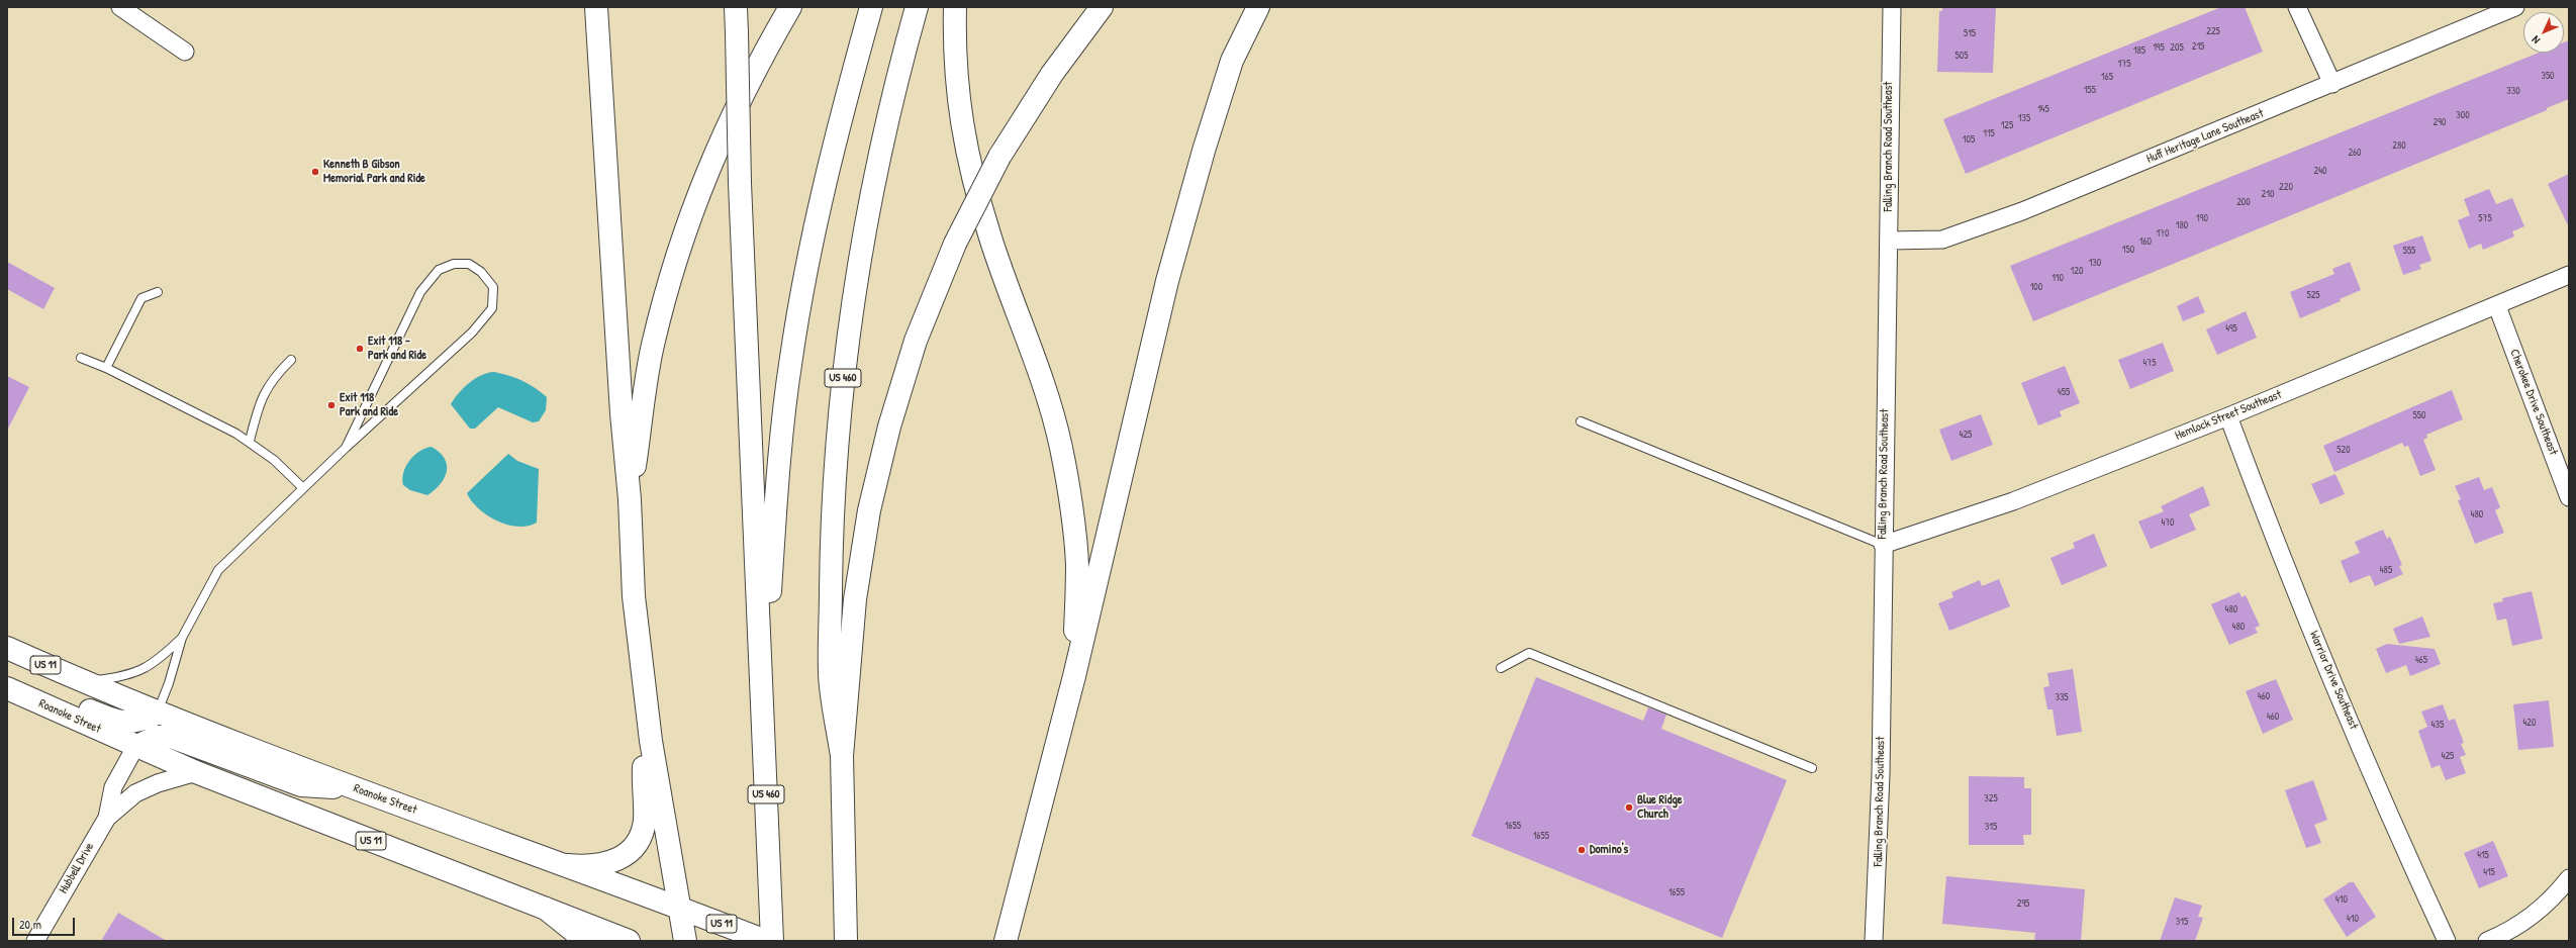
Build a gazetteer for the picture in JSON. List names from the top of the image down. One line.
{"streets":{"main road":["US 460","US 11","Roanoke Street"],"street":["Huff Heritage Lane Southeast","Falling Branch Road Southeast","Cherokee Drive Southeast","Hemlock Street Southeast","Warrior Drive Southeast","Hubbell Drive"]},"crossings":[["Huff Heritage Lane Southeast","Falling Branch Road Southeast"],["Falling Branch Road Southeast","Hemlock Street Southeast"],["Cherokee Drive Southeast","Hemlock Street Southeast"],["Hemlock Street Southeast","Warrior Drive Southeast"],["Roanoke Street","Hubbell Drive"]],"places":["Kenneth B Gibson Memorial Park and Ride","Exit 118 - Park and Ride","Exit 118 Park and Ride","Blue Ridge Church","Domino's"],"house_numbers":["225","515","215","195","205","185","505","175","350","165","155","330","145","300","135","290","125","115","105","280","260","240","220","210","200","190","575","180","170","160","150","555","130","120","110","100","525","495","475","455","550","425","520","480","470","485","480","480","465","460","335","460","420","435","425","325","1655","315","1655","415","415","1655","410","295","410","315"],"scale_bar":"20 m","north":"bottom left"}
